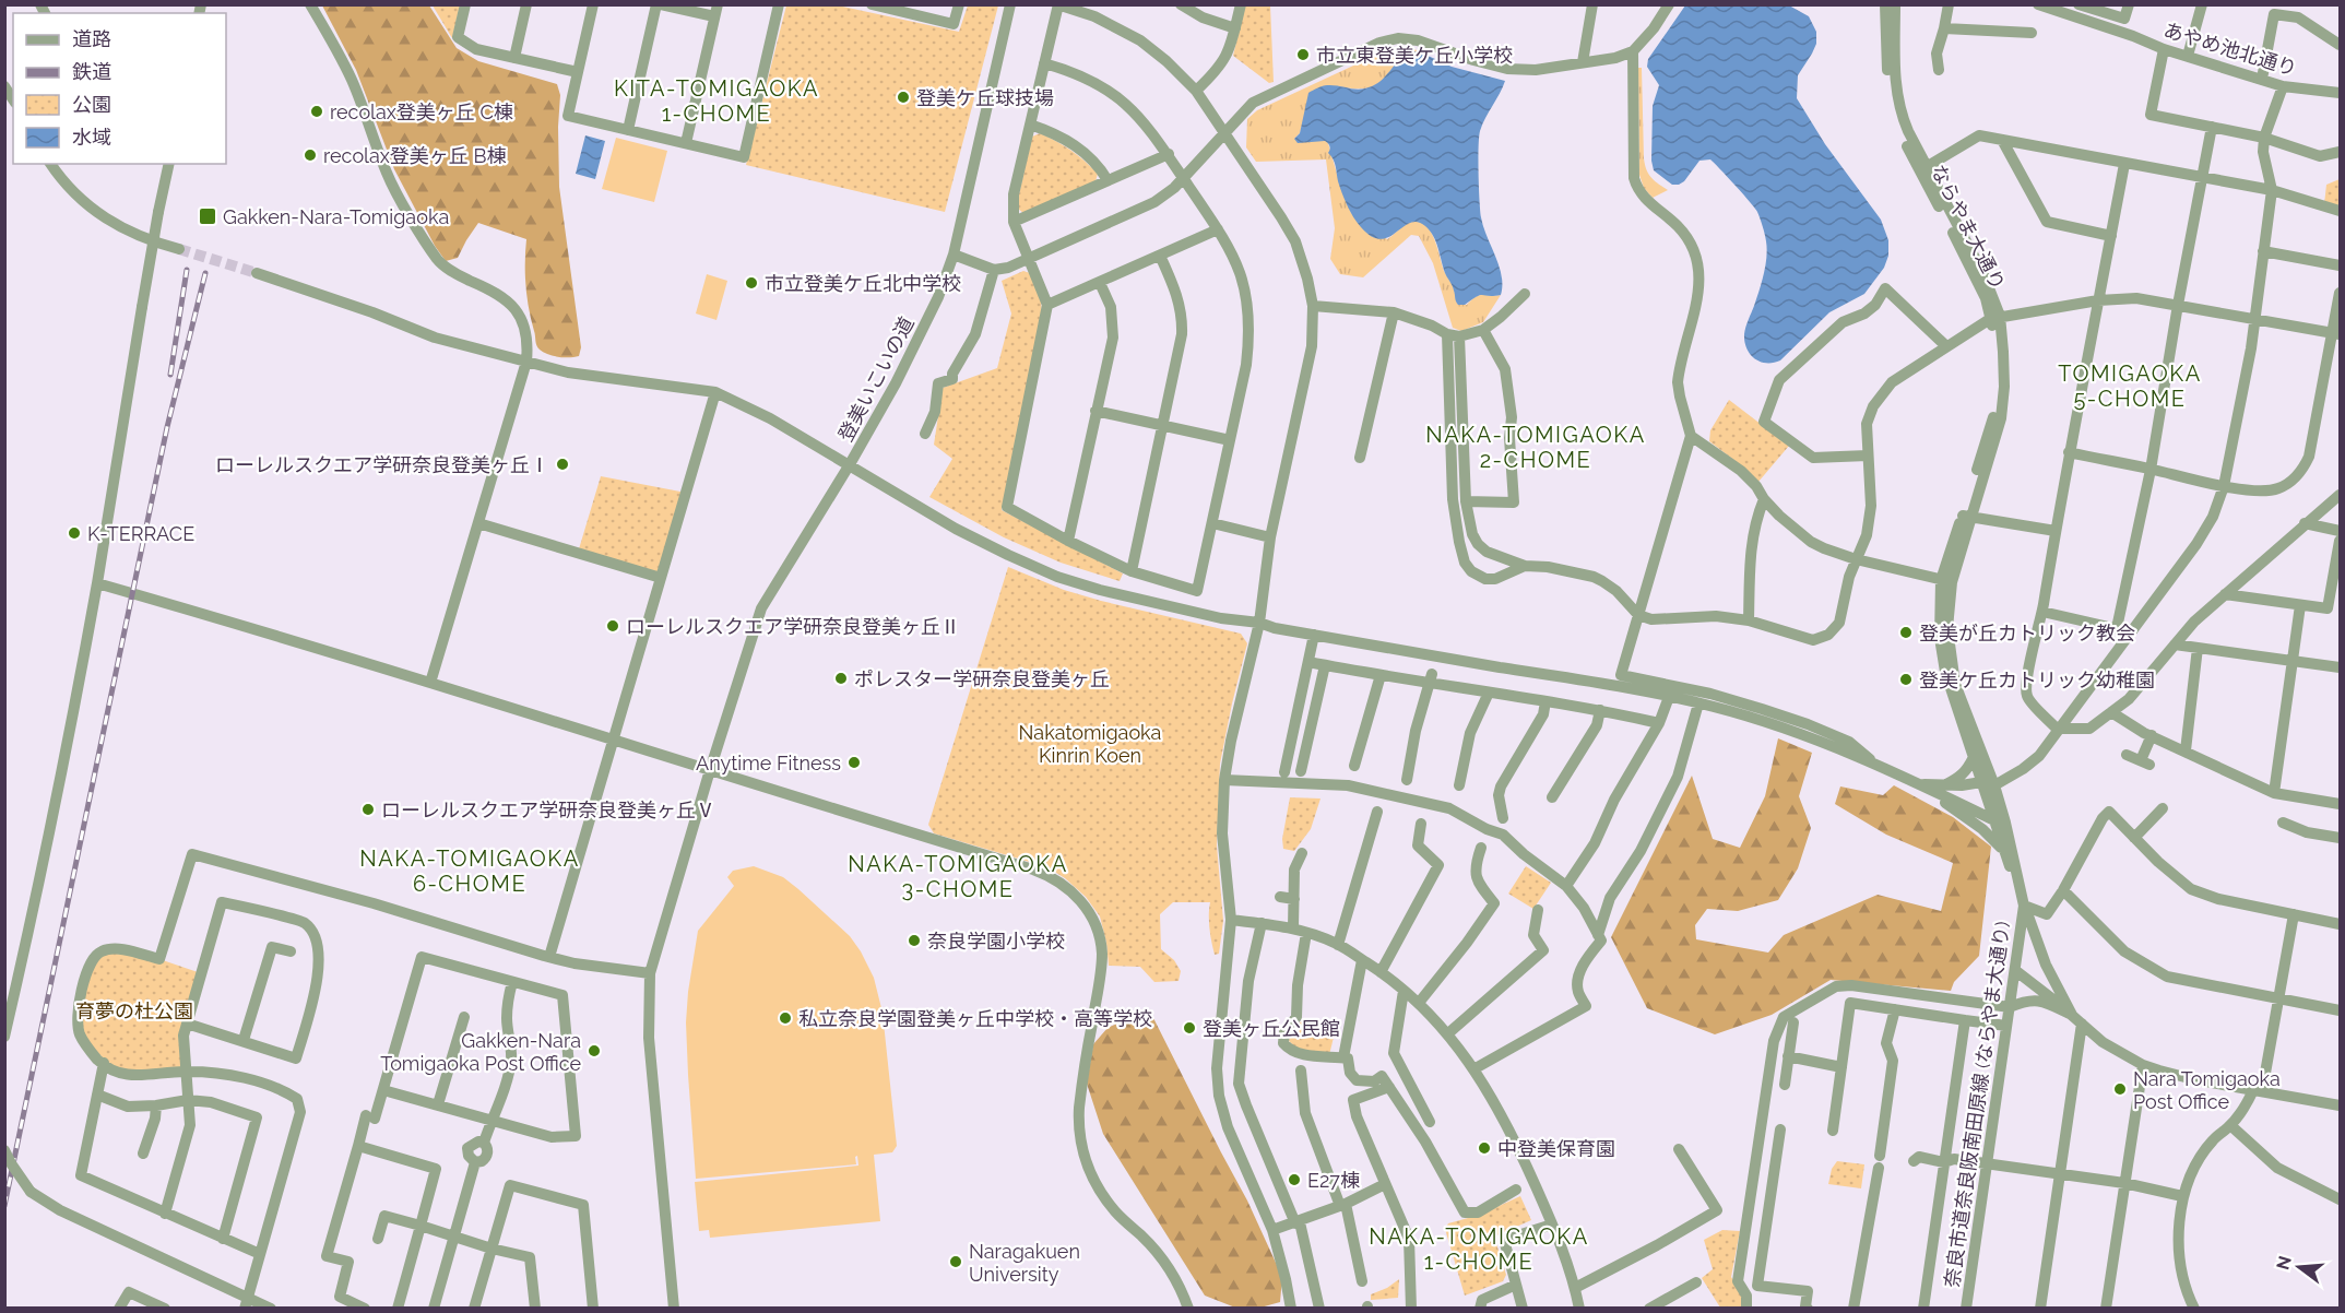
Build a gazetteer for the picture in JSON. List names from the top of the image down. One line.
{"streets":{"street":["あやめ池北通り","ならやま大通り","登美いこいの道","奈良市道奈良阪南田原線 (ならやま大通り)"]},"crossings":[["ならやま大通り","奈良市道奈良阪南田原線 (ならやま大通り)"]],"districts":["KITA-TOMIGAOKA 1-CHOME","TOMIGAOKA 5-CHOME","NAKA-TOMIGAOKA 2-CHOME","NAKA-TOMIGAOKA 6-CHOME","NAKA-TOMIGAOKA 3-CHOME","NAKA-TOMIGAOKA 1-CHOME"],"parks":["Nakatomigaoka Kinrin Koen","育夢の杜公園"],"places":{"other":["市立東登美ケ丘小学校","登美ケ丘球技場","recolax登美ヶ丘 C棟","recolax登美ヶ丘 B棟","市立登美ケ丘北中学校","ローレルスクエア学研奈良登美ヶ丘Ⅰ","K-TERRACE","ローレルスクエア学研奈良登美ヶ丘Ⅱ","登美が丘カトリック教会","ポレスター学研奈良登美ヶ丘","登美ケ丘カトリック幼稚園","Anytime Fitness","ローレルスクエア学研奈良登美ヶ丘Ⅴ","奈良学園小学校","私立奈良学園登美ヶ丘中学校・高等学校","登美ヶ丘公民館","Gakken-Nara Tomigaoka Post Office","Nara Tomigaoka Post Office","中登美保育園","E27棟","Naragakuen University"],"transit":["Gakken-Nara-Tomigaoka"]},"legend":["道路","鉄道","公園","水域"],"north":"left"}
